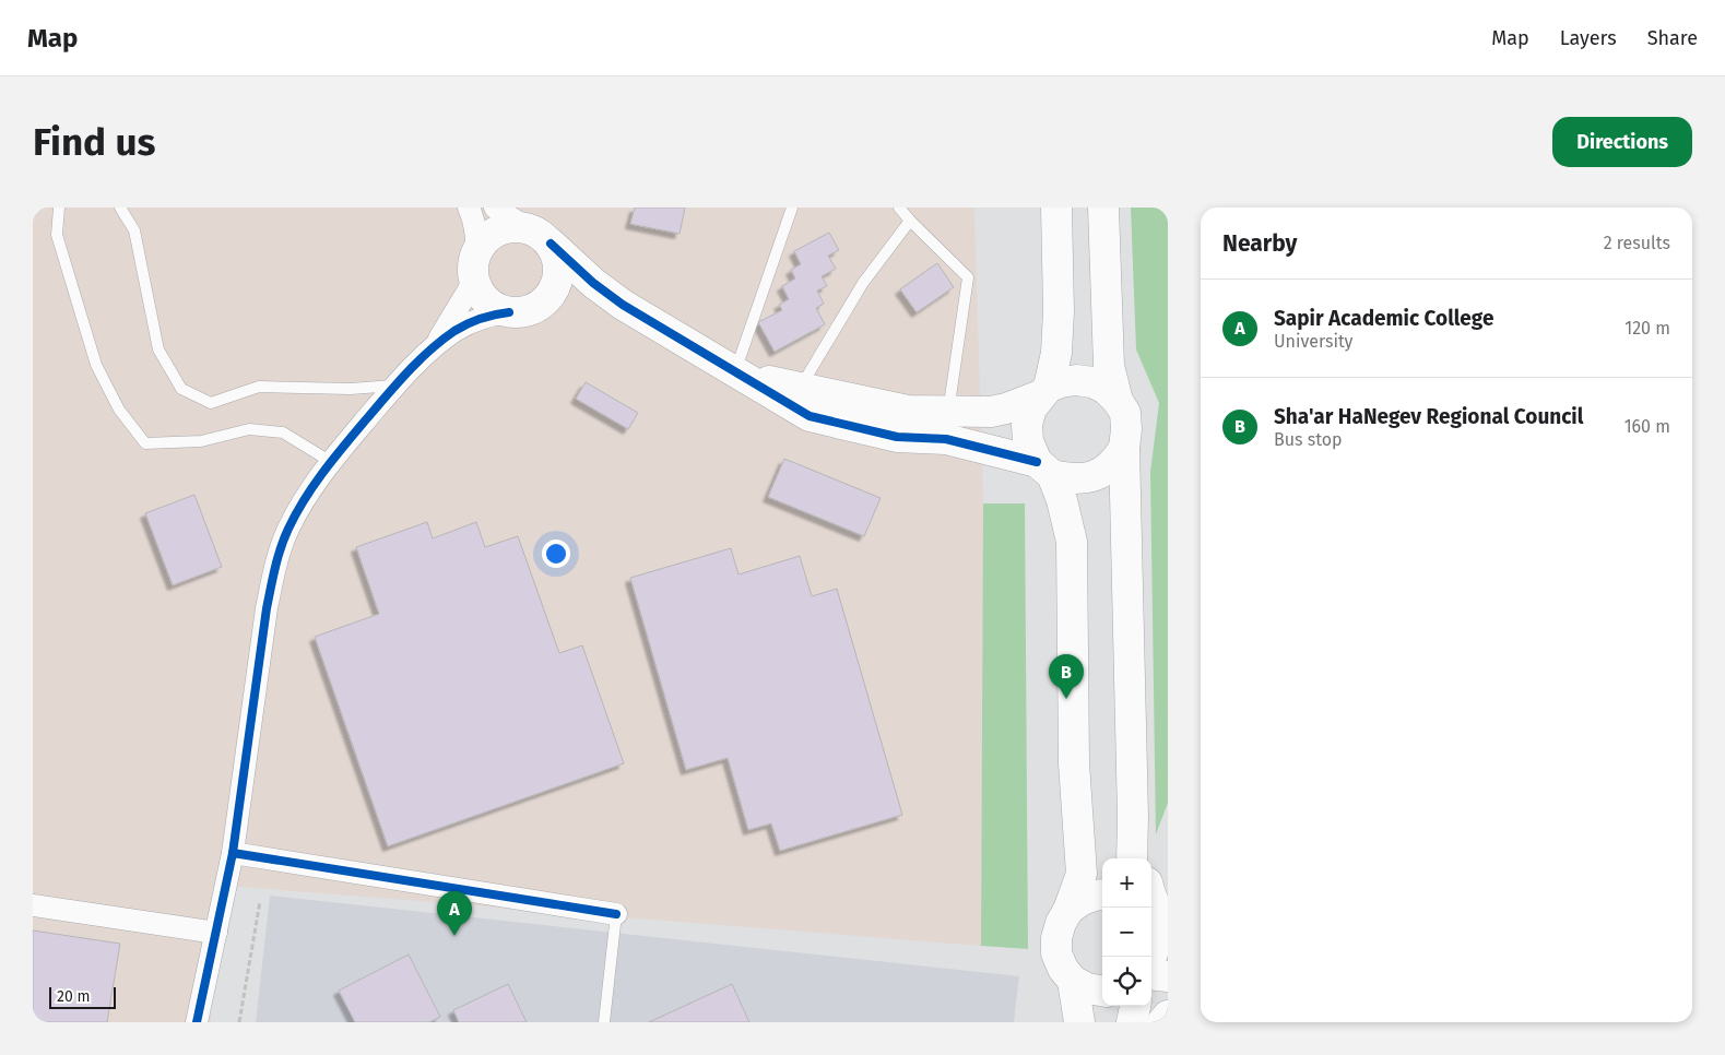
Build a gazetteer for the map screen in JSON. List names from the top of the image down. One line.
{"scale_bar":"20 m","page":{"header":"Map","nav":["Map","Layers","Share"],"buttons":"Directions","title":"Find us","heading":["Nearby","2 results"],"list":[{"mark":"A","name":"Sapir Academic College","note":"University","value":"120 m"},{"mark":"B","name":"Sha'ar HaNegev Regional Council","note":"Bus stop","value":"160 m"}],"pins":["B","A"],"map_buttons":["+","−"],"scale":"20 m"}}
